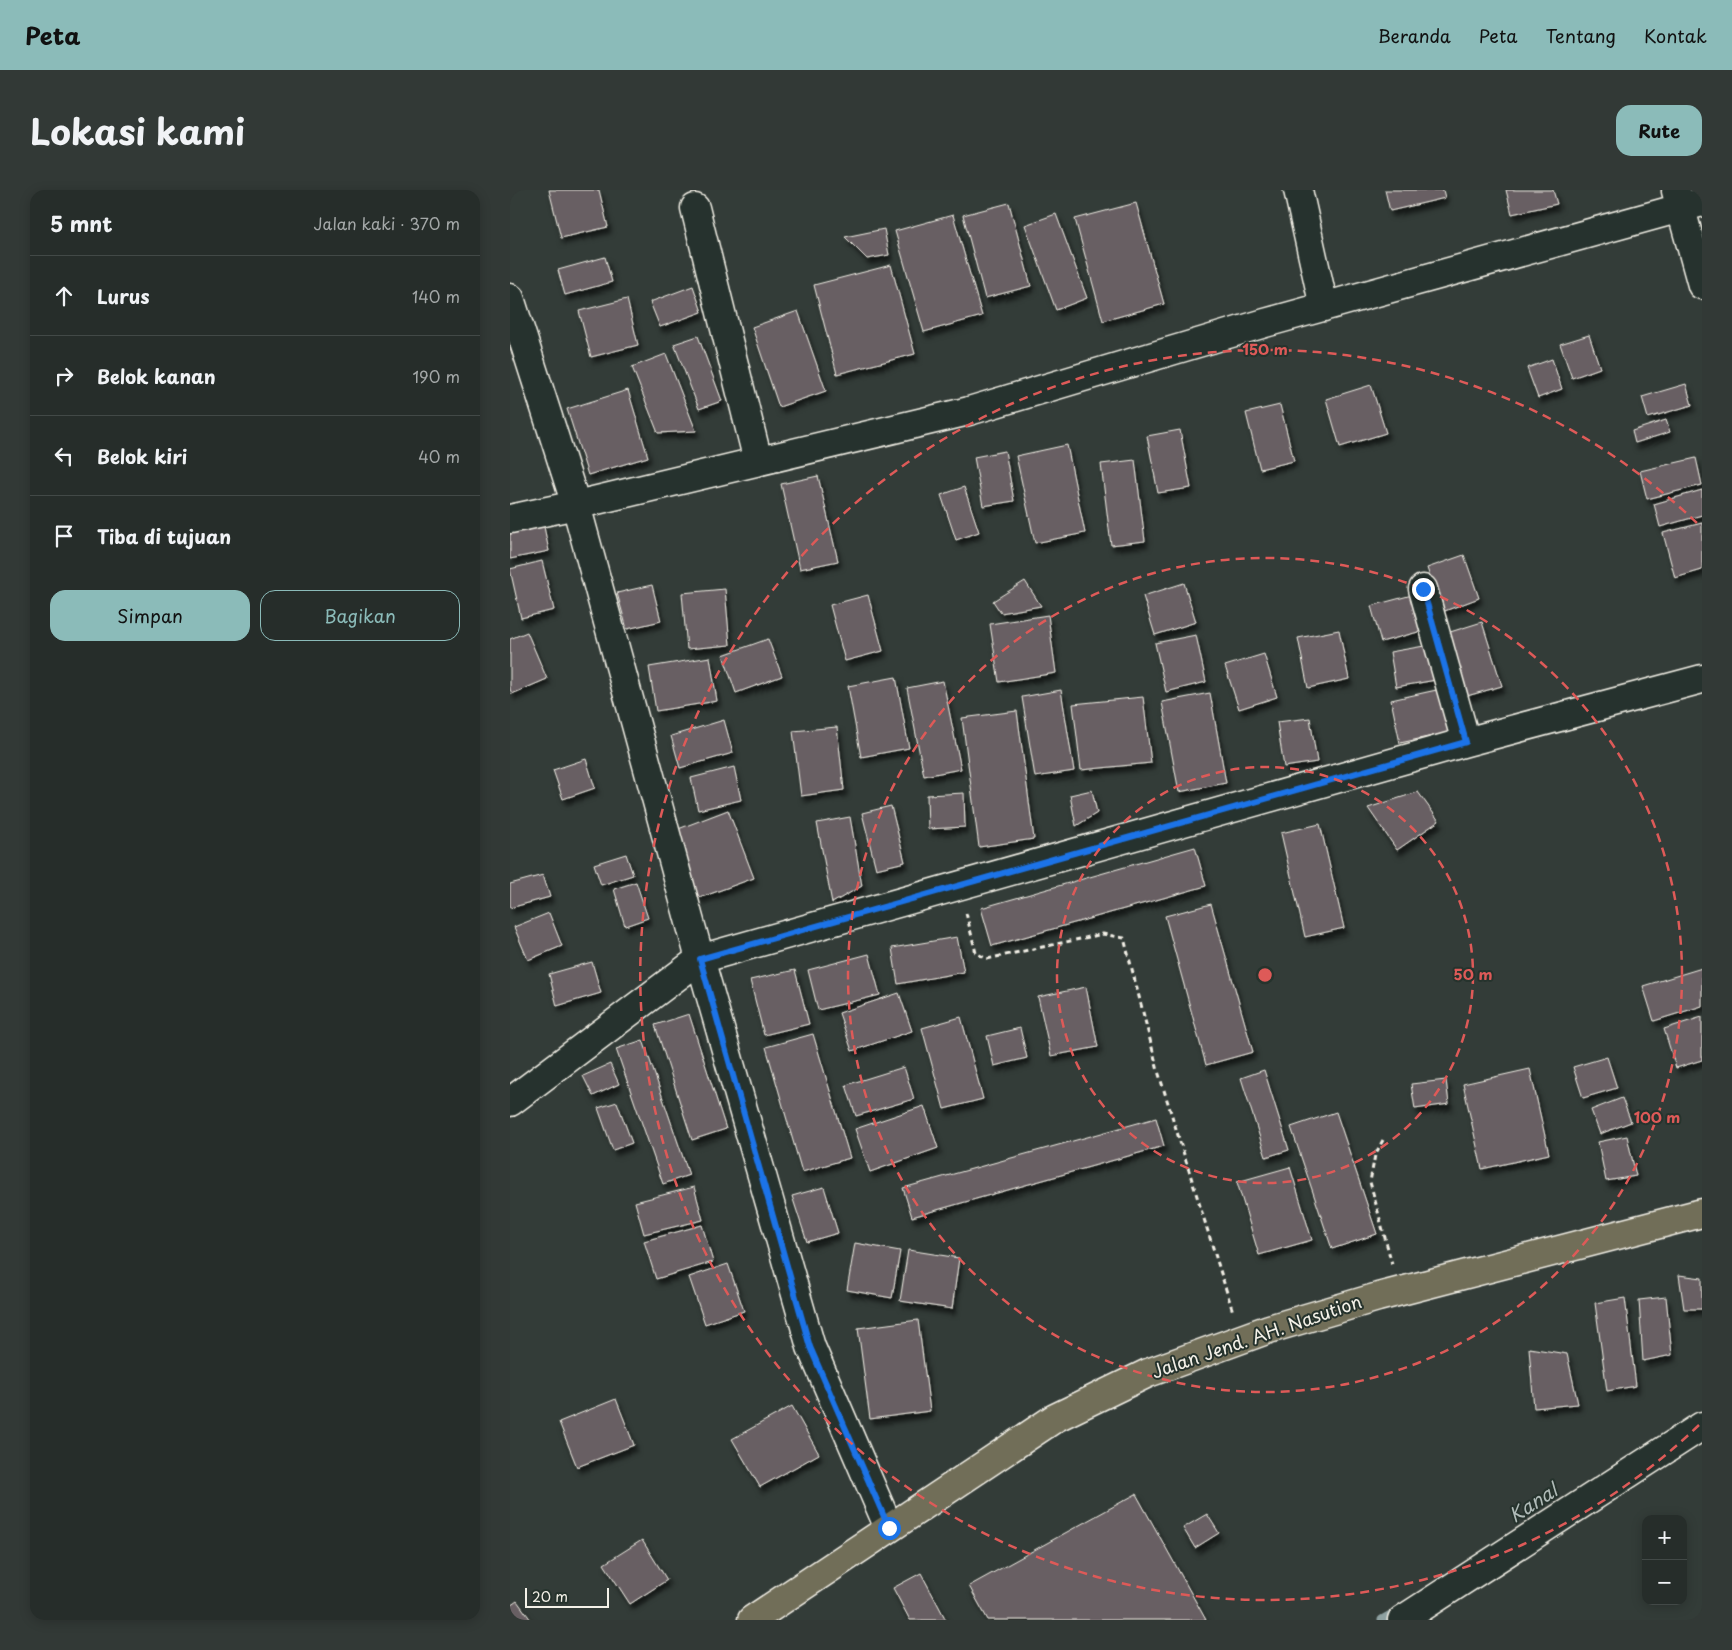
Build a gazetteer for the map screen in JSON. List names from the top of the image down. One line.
{"streets":{"highway":["Jalan Jend. AH. Nasution"]},"water":["Kanal"],"scale_bar":"20 m","page":{"header":"Peta","nav":["Beranda","Peta","Tentang","Kontak"],"title":"Lokasi kami","buttons":["Rute",["Simpan","Bagikan"]],"heading":["5 mnt","Jalan kaki · 370 m"],"list":[["Lurus","140 m"],["Belok kanan","190 m"],["Belok kiri","40 m"],"Tiba di tujuan"],"map_buttons":["+","−"],"scale":"20 m"},"rings":["150 m","50 m","100 m"]}
